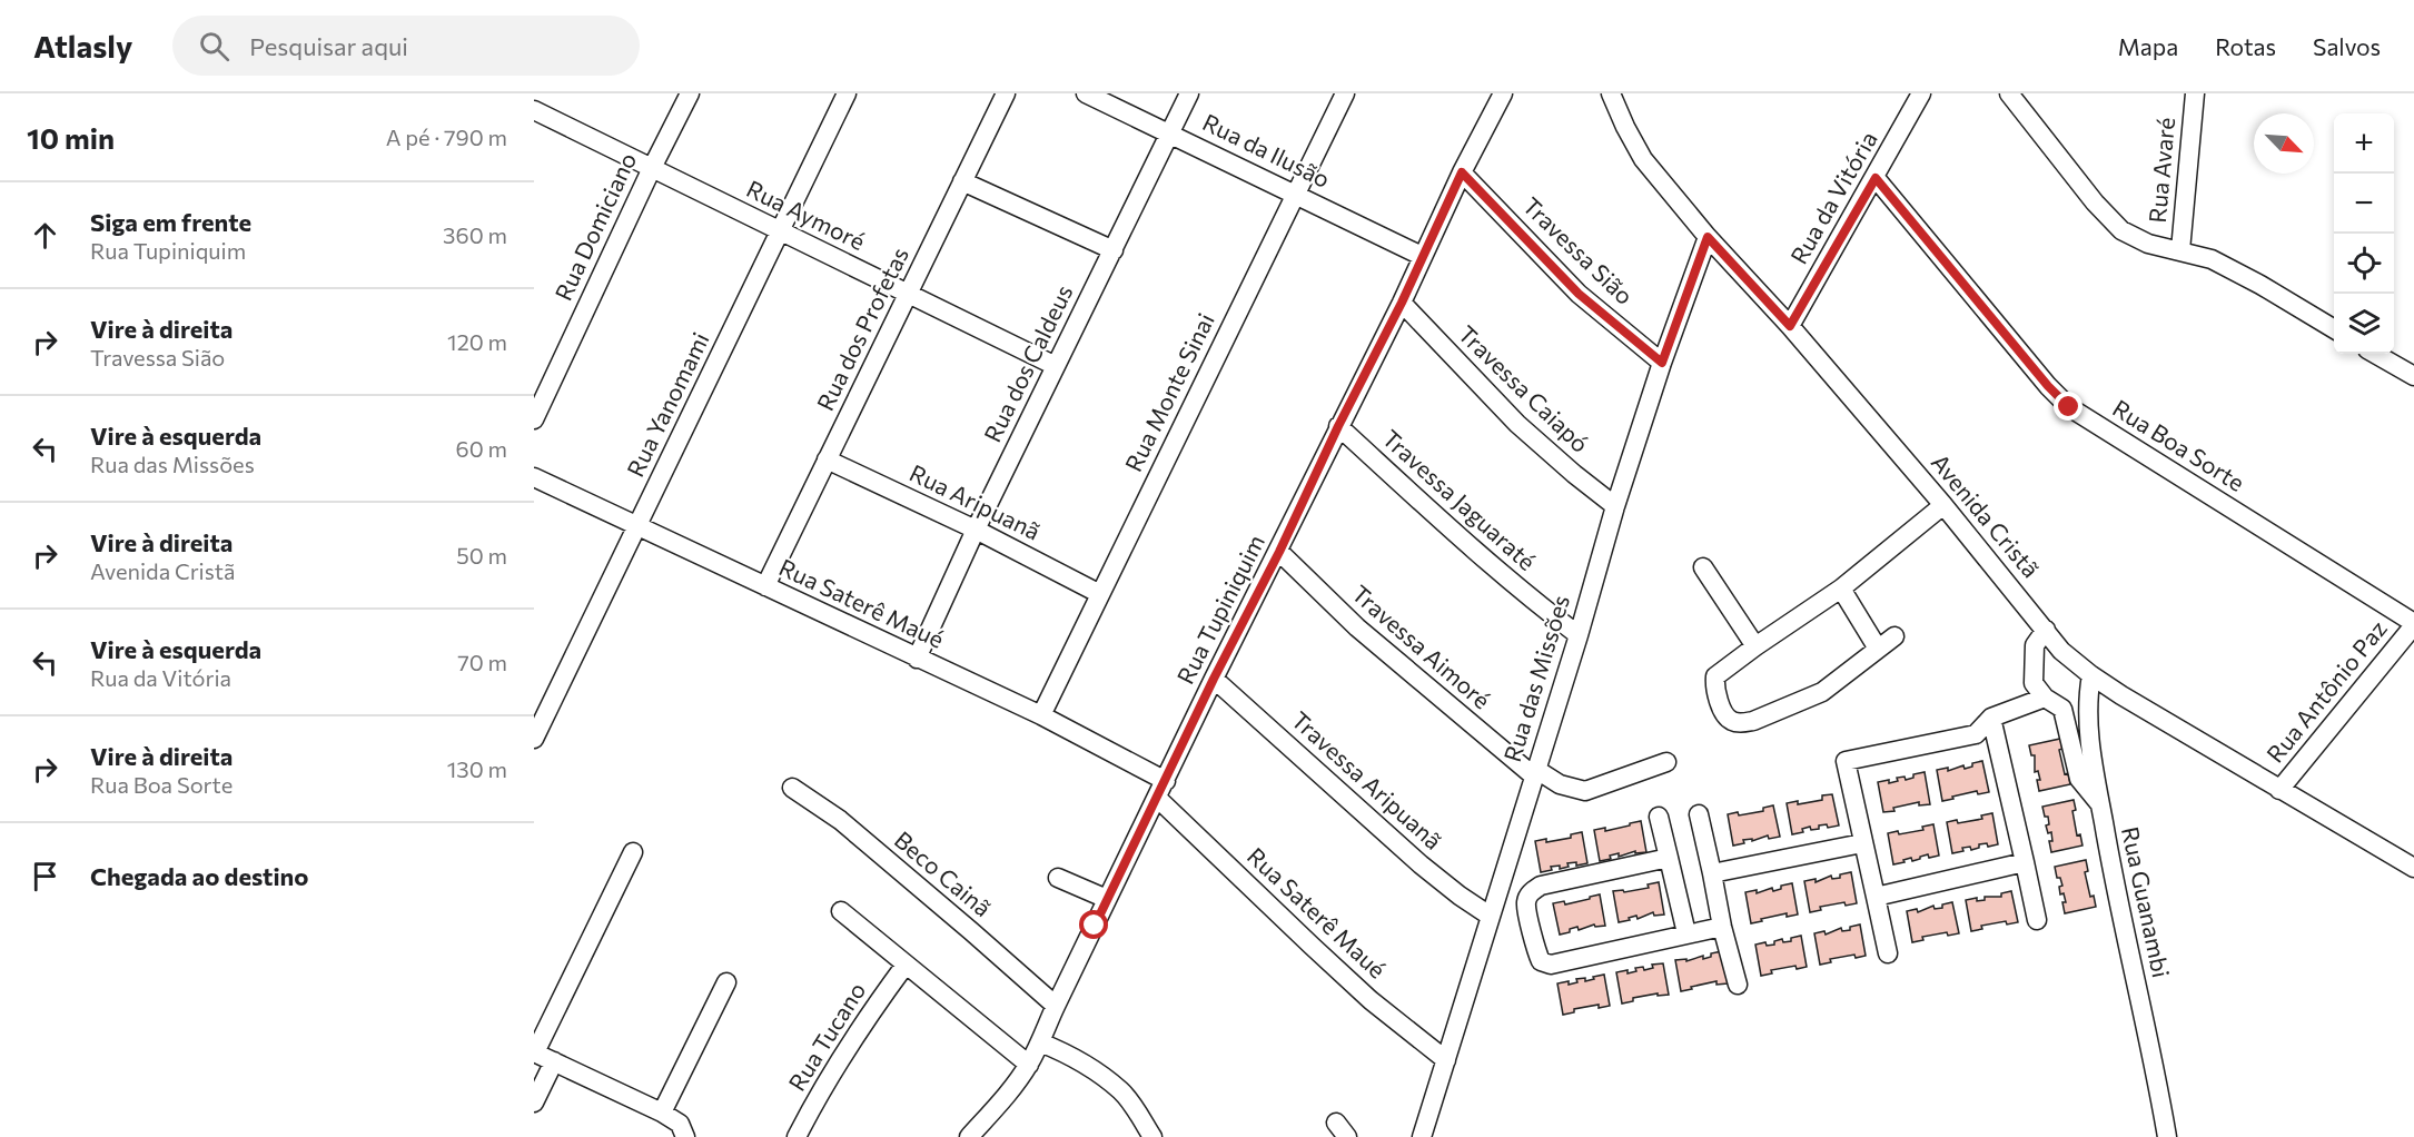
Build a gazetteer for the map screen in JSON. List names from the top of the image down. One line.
{"streets":{"street":["Rua da Ilusão","Rua Avaré","Rua da Vitória","Rua Aymoré","Rua Domiciano","Travessa Sião","Rua dos Profetas","Rua dos Caldeus","Travessa Caiapó","Rua Monte Sinai","Rua Yanomami","Rua Boa Sorte","Travessa Jaguaraté","Rua Aripuanã","Avenida Cristã","Rua Saterê Maué","Rua Tupiniquim","Travessa Aimoré","Rua das Missões","Rua Antônio Paz","Travessa Aripuanã","Beco Cainã","Rua Guanambi","Rua Tucano"]},"crossings":[["Rua da Ilusão","Rua dos Caldeus"],["Rua da Ilusão","Rua Monte Sinai"],["Rua da Ilusão","Rua Tupiniquim"],["Rua da Vitória","Rua Boa Sorte"],["Rua da Vitória","Avenida Cristã"],["Rua Aymoré","Rua Domiciano"],["Rua Aymoré","Rua dos Profetas"],["Rua Aymoré","Rua dos Caldeus"],["Rua Aymoré","Rua Yanomami"],["Travessa Sião","Rua Tupiniquim"],["Travessa Sião","Rua das Missões"],["Rua dos Profetas","Rua Aripuanã"],["Rua dos Profetas","Rua Saterê Maué"],["Rua dos Caldeus","Rua Aripuanã"],["Rua dos Caldeus","Rua Saterê Maué"],["Travessa Caiapó","Rua Tupiniquim"],["Travessa Caiapó","Rua das Missões"],["Rua Monte Sinai","Rua Aripuanã"],["Rua Monte Sinai","Rua Saterê Maué"],["Rua Yanomami","Rua Saterê Maué"],["Rua Boa Sorte","Rua Antônio Paz"],["Travessa Jaguaraté","Rua Tupiniquim"],["Travessa Jaguaraté","Rua das Missões"],["Avenida Cristã","Rua das Missões"],["Avenida Cristã","Rua Antônio Paz"],["Avenida Cristã","Rua Guanambi"],["Rua Saterê Maué","Rua Tupiniquim"],["Rua Saterê Maué","Rua das Missões"],["Rua Tupiniquim","Travessa Aimoré"],["Rua Tupiniquim","Travessa Aripuanã"],["Rua Tupiniquim","Beco Cainã"],["Travessa Aimoré","Rua das Missões"],["Rua das Missões","Travessa Aripuanã"]],"north":"bottom right","page":{"header":"Atlasly","search":"Pesquisar aqui","nav":["Mapa","Rotas","Salvos"],"heading":["10 min","A pé · 790 m"],"map_buttons":["+","−"],"list":[["Siga em frente","Rua Tupiniquim","360 m"],["Vire à direita","Travessa Sião","120 m"],["Vire à esquerda","Rua das Missões","60 m"],["Vire à direita","Avenida Cristã","50 m"],["Vire à esquerda","Rua da Vitória","70 m"],["Vire à direita","Rua Boa Sorte","130 m"],"Chegada ao destino"]}}
